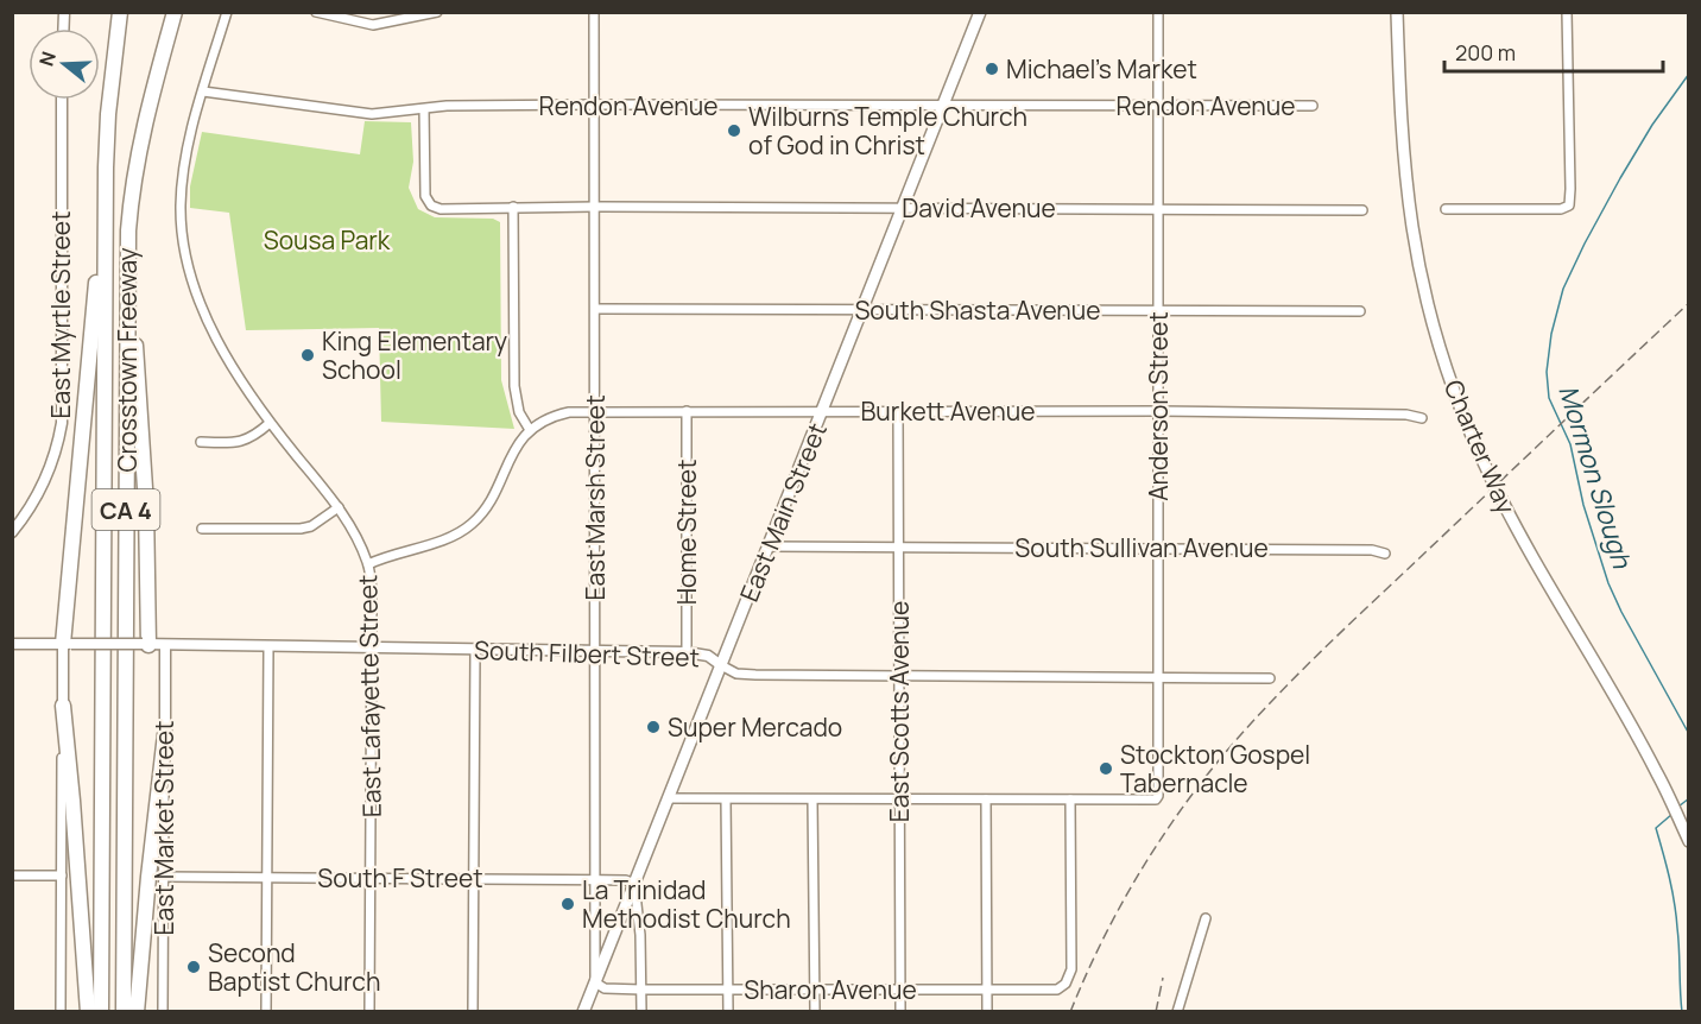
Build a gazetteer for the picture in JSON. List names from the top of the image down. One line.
{"streets":{"highway":["Crosstown Freeway","CA 4"],"main road":["Charter Way","East Main Street"],"street":["Rendon Avenue","David Avenue","South Shasta Avenue","East Myrtle Street","Anderson Street","Burkett Avenue","East Marsh Street","Home Street","South Sullivan Avenue","South Filbert Street","East Lafayette Street","East Scotts Avenue","East Market Street","South F Street","Sharon Avenue"]},"crossings":[["Rendon Avenue","David Avenue"],["Rendon Avenue","Anderson Street"],["Rendon Avenue","East Marsh Street"],["Rendon Avenue","East Main Street"],["Rendon Avenue","East Lafayette Street"],["David Avenue","Anderson Street"],["David Avenue","East Marsh Street"],["David Avenue","East Main Street"],["South Shasta Avenue","Anderson Street"],["South Shasta Avenue","East Marsh Street"],["South Shasta Avenue","East Main Street"],["Anderson Street","Burkett Avenue"],["Anderson Street","South Sullivan Avenue"],["Anderson Street","South Filbert Street"],["Anderson Street","Sharon Avenue"],["Burkett Avenue","East Marsh Street"],["Burkett Avenue","East Main Street"],["Burkett Avenue","Home Street"],["Burkett Avenue","East Lafayette Street"],["Burkett Avenue","East Scotts Avenue"],["East Marsh Street","East Main Street"],["East Marsh Street","South Filbert Street"],["East Marsh Street","South F Street"],["East Marsh Street","Sharon Avenue"],["East Main Street","South Sullivan Avenue"],["East Main Street","South Filbert Street"],["East Main Street","South F Street"],["East Main Street","Sharon Avenue"],["Home Street","South Filbert Street"],["South Sullivan Avenue","East Scotts Avenue"],["South Filbert Street","East Lafayette Street"],["South Filbert Street","East Scotts Avenue"],["South Filbert Street","East Market Street"],["East Lafayette Street","South F Street"],["East Scotts Avenue","Sharon Avenue"],["East Market Street","South F Street"]],"water":["Mormon Slough"],"parks":["Sousa Park"],"places":["Michael's Market","Wilburns Temple Church of God in Christ","King Elementary School","Super Mercado","Stockton Gospel Tabernacle","La Trinidad Methodist Church","Second Baptist Church"],"scale_bar":"200 m","north":"left"}
